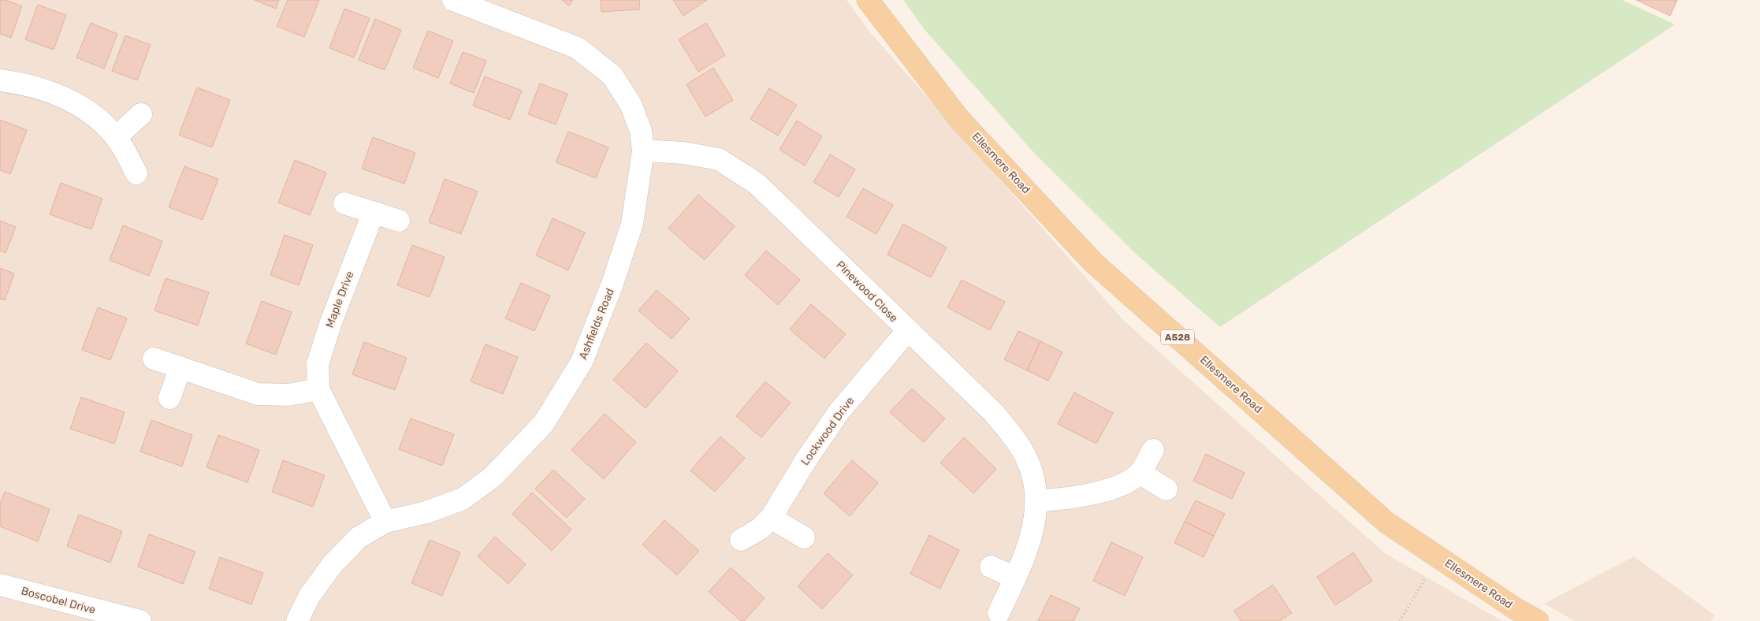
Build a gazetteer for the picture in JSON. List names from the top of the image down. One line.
{"streets":{"main road":["Ellesmere Road","A528"],"street":["Pinewood Close","Maple Drive","Ashfields Road","Lockwood Drive","Boscobel Drive"]},"crossings":[["Pinewood Close","Ashfields Road"],["Pinewood Close","Lockwood Drive"],["Maple Drive","Ashfields Road"]]}
